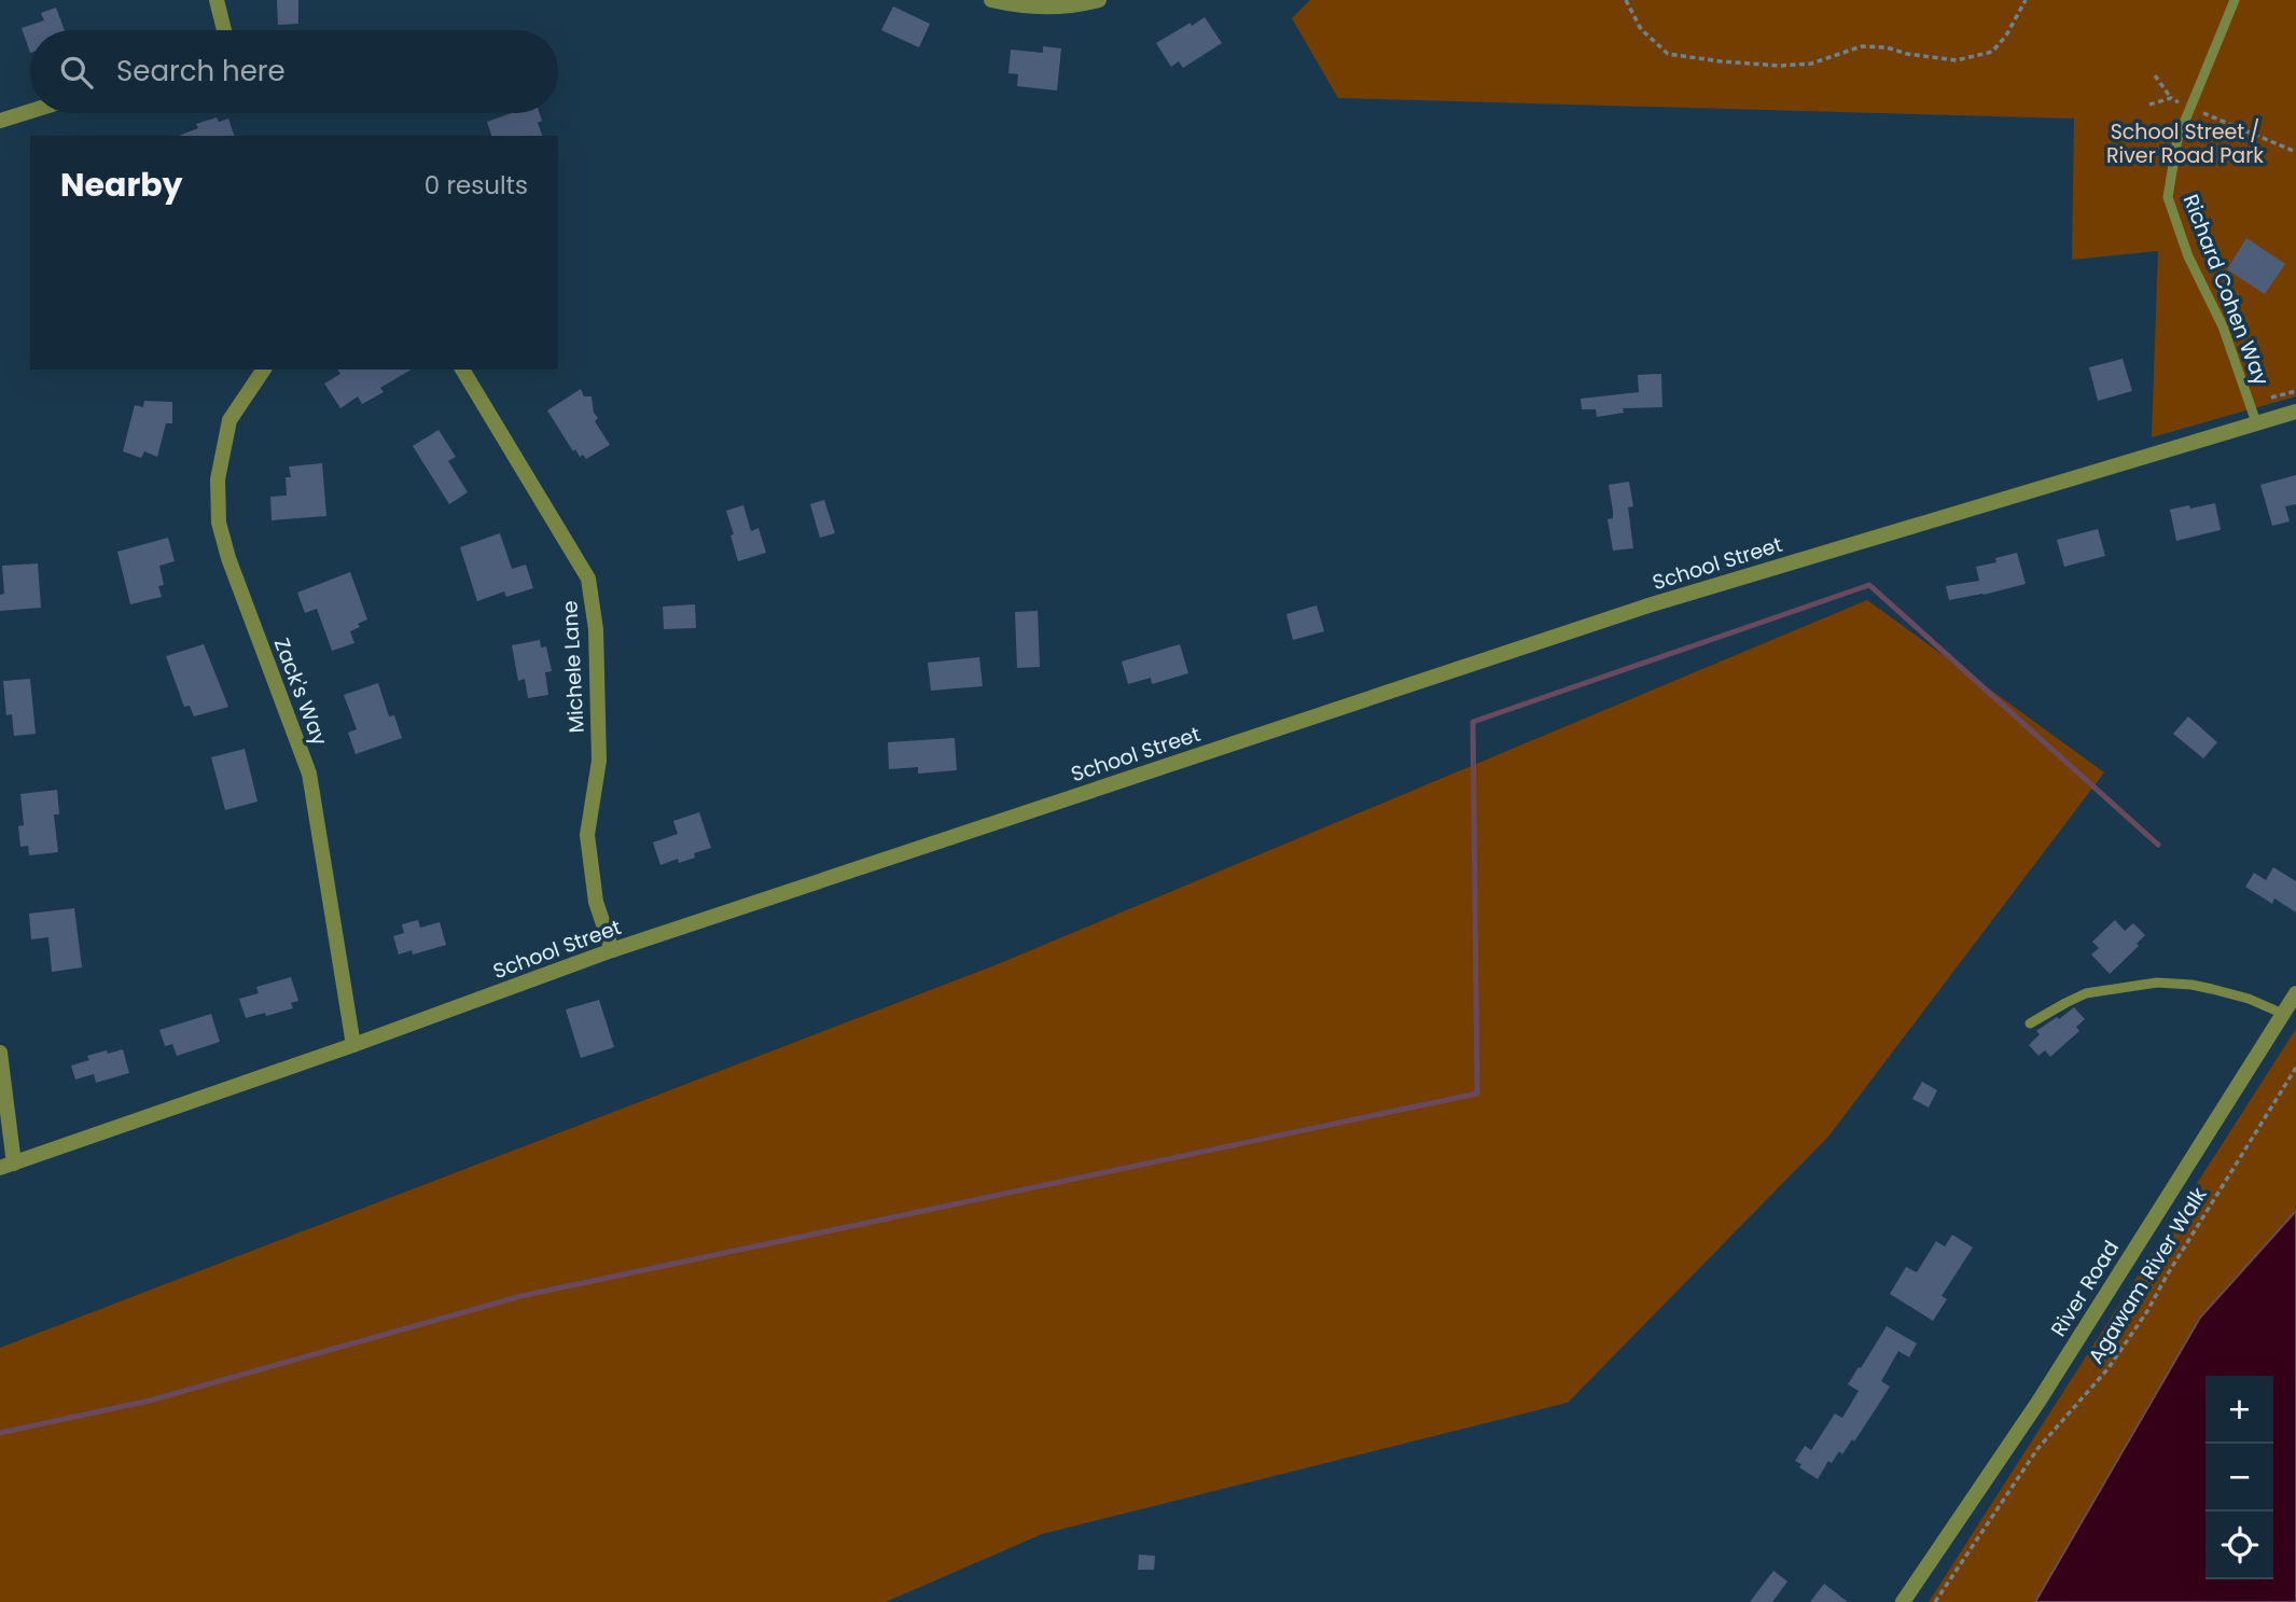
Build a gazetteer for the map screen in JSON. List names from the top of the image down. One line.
{"streets":{"street":["School Street","Michele Lane","Zack's Way","River Road"],"lane":["Richard Cohen Way"],"path":["Agawam River Walk"]},"crossings":[["Richard Cohen Way","School Street"],["School Street","Michele Lane"],["School Street","Zack's Way"]],"parks":["School Street / River Road Park"],"page":{"search":"Search here","heading":["Nearby","0 results"],"map_buttons":["+","−"]}}
